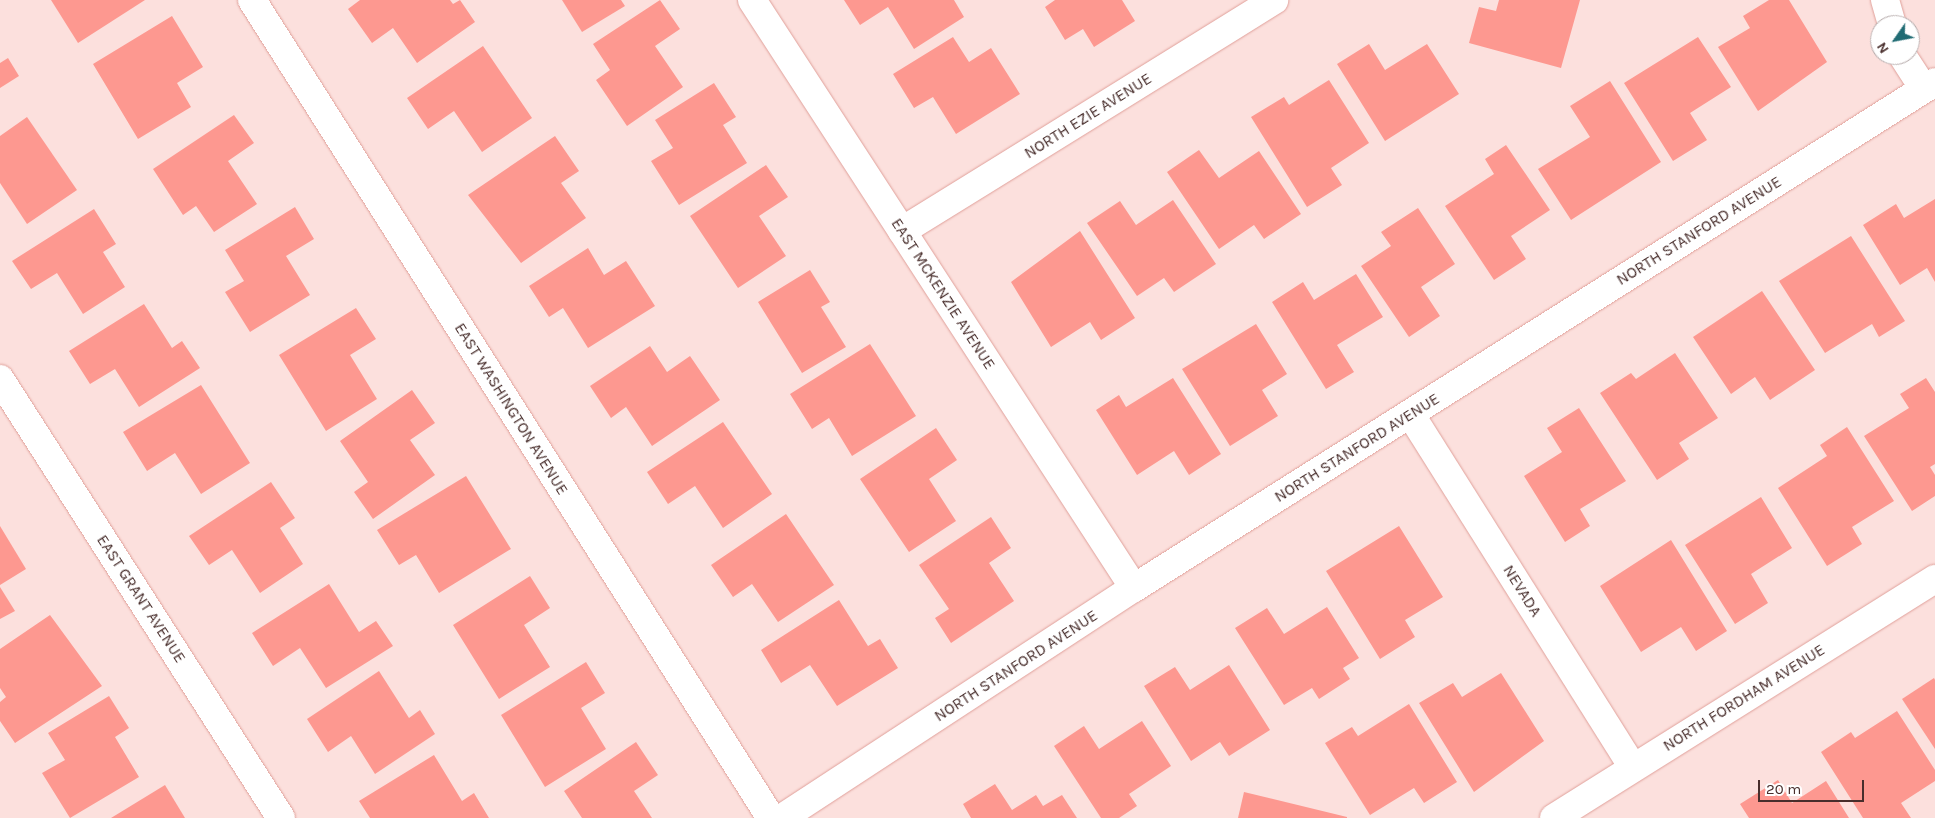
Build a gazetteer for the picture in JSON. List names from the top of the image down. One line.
{"streets":{"street":["NORTH EZIE AVENUE","NORTH STANFORD AVENUE","EAST MCKENZIE AVENUE","EAST WASHINGTON AVENUE","NEVADA","EAST GRANT AVENUE","NORTH FORDHAM AVENUE"]},"crossings":[["NORTH EZIE AVENUE","EAST MCKENZIE AVENUE"],["NORTH STANFORD AVENUE","EAST MCKENZIE AVENUE"],["NORTH STANFORD AVENUE","NEVADA"],["NEVADA","NORTH FORDHAM AVENUE"]],"scale_bar":"20 m","north":"bottom left"}
